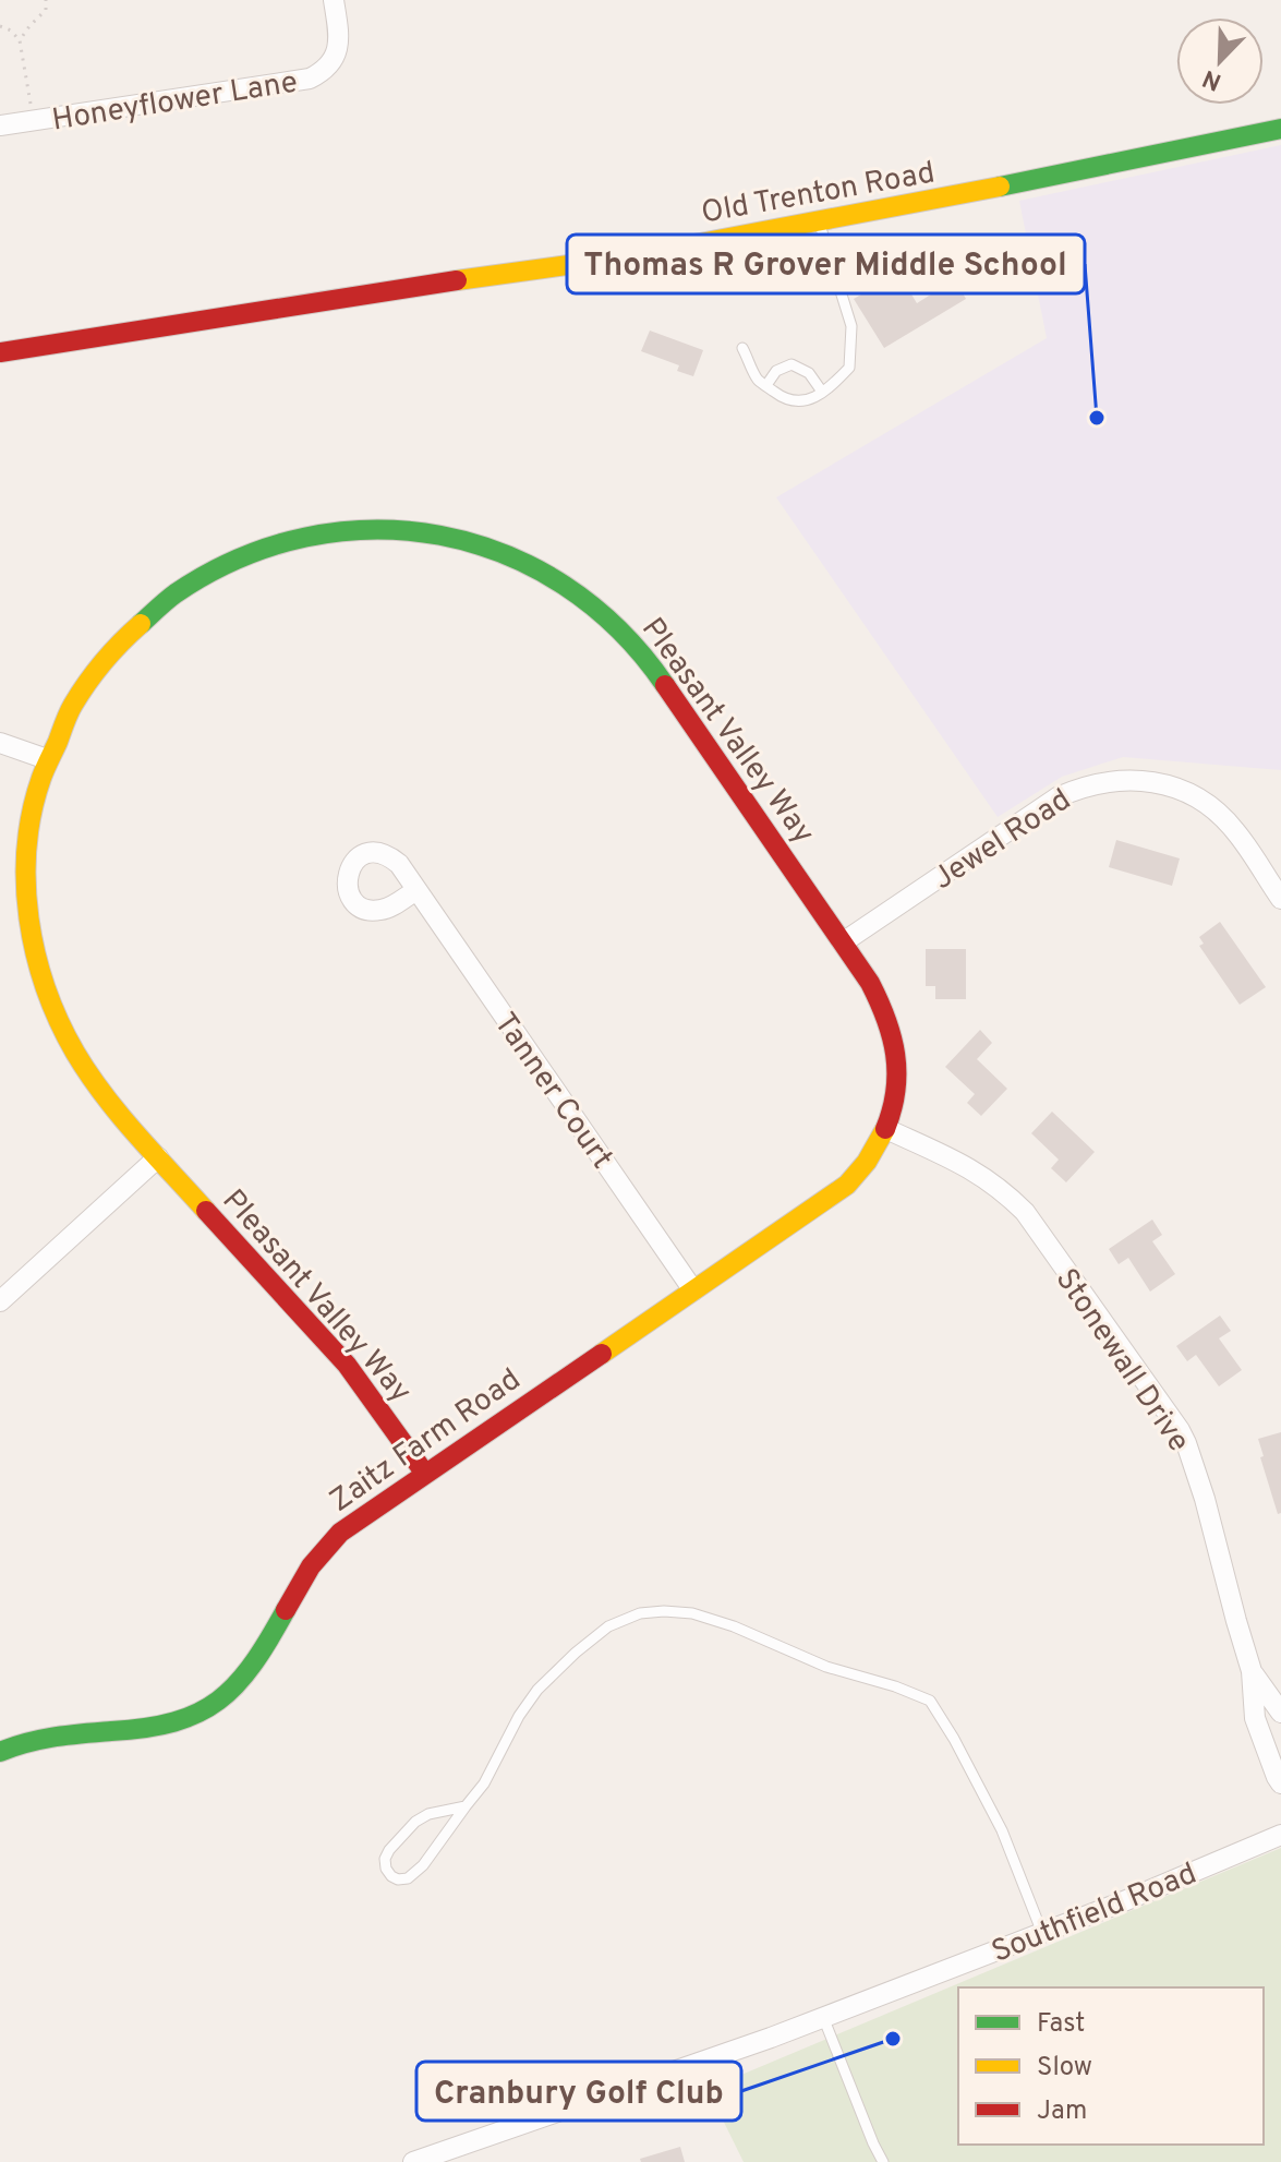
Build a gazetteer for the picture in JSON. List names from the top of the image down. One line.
{"streets":{"street":["Honeyflower Lane","Old Trenton Road","Pleasant Valley Way","Jewel Road","Tanner Court","Stonewall Drive","Zaitz Farm Road","Southfield Road"]},"crossings":[["Pleasant Valley Way","Jewel Road"],["Pleasant Valley Way","Stonewall Drive"],["Pleasant Valley Way","Zaitz Farm Road"],["Tanner Court","Zaitz Farm Road"],["Stonewall Drive","Zaitz Farm Road"]],"places":["Thomas R Grover Middle School","Cranbury Golf Club"],"legend":["Fast","Slow","Jam"],"north":"bottom left"}
